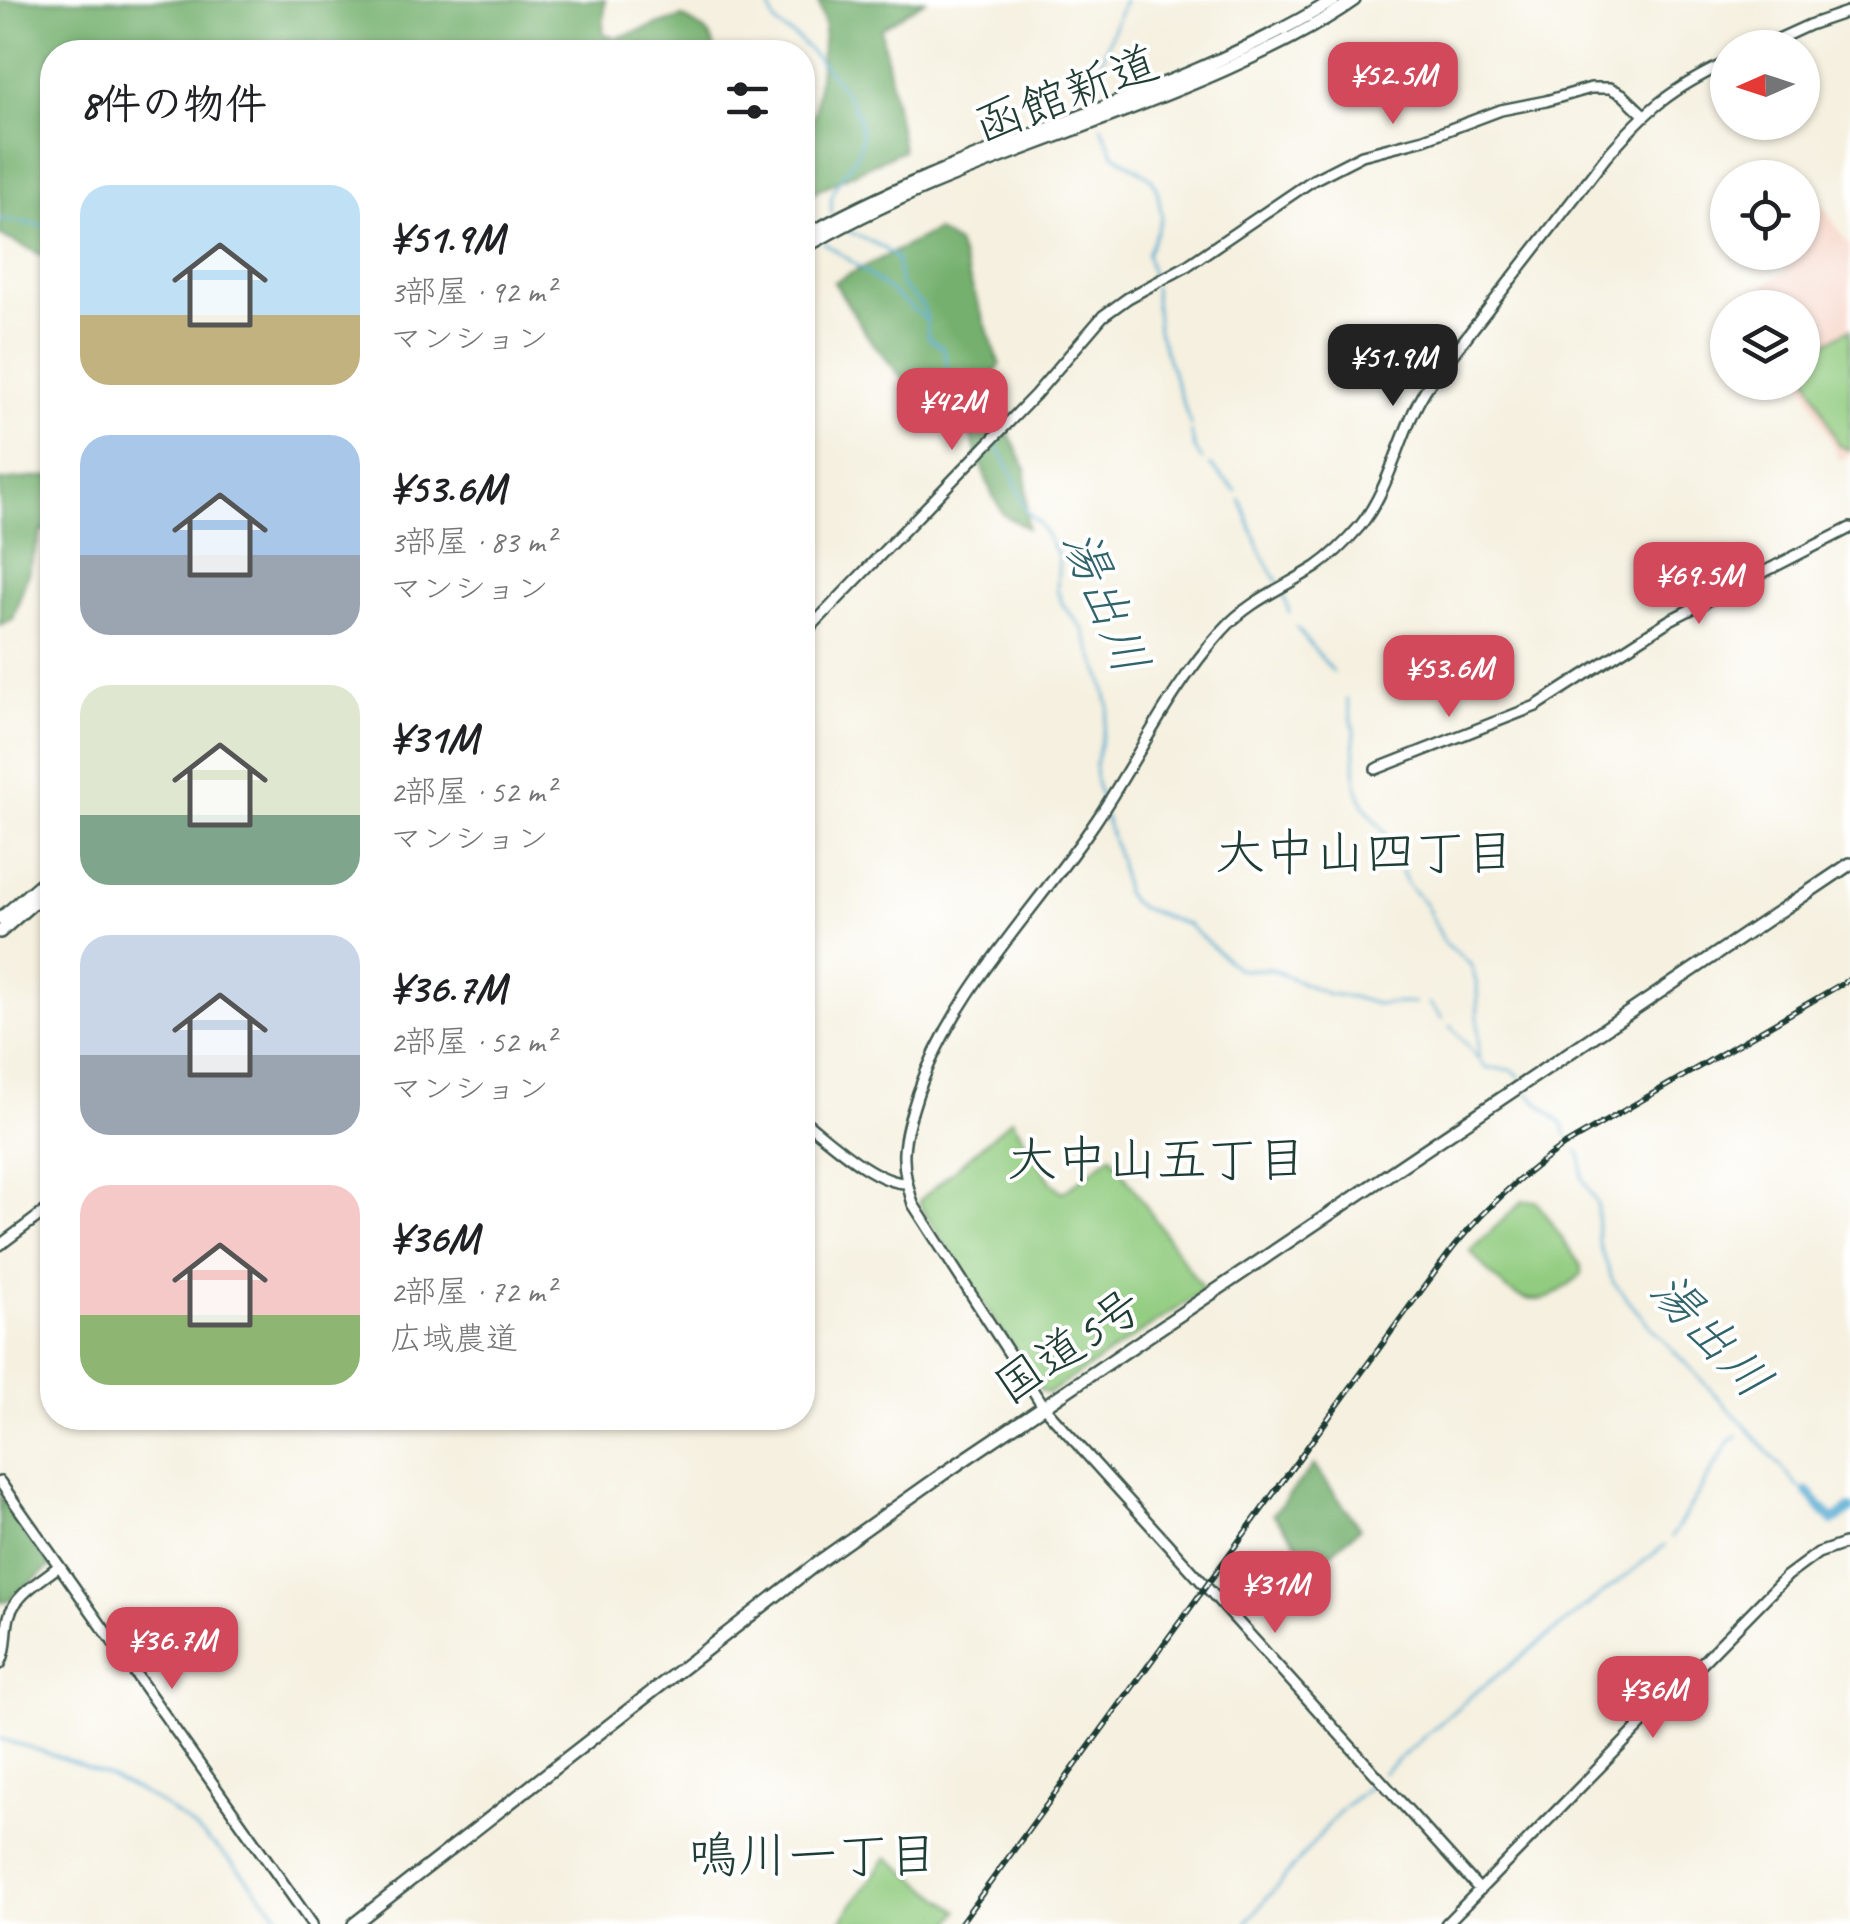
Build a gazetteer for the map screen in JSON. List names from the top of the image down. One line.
{"streets":{"highway":["函館新道","国道5号"]},"districts":["大中山四丁目","大中山五丁目","鳴川一丁目"],"water":["湯出川"],"north":"left","page":{"heading":"8件の物件","price":["¥52.5M","¥51.9M","¥42M","¥69.5M","¥53.6M","¥31M","¥36.7M","¥36M"],"list":[{"name":"¥51.9M","note":"3部屋 · 92 m² · マンション"},{"name":"¥53.6M","note":"3部屋 · 83 m² · マンション"},{"name":"¥31M","note":"2部屋 · 52 m² · マンション"},{"name":"¥36.7M","note":"2部屋 · 52 m² · マンション"},{"name":"¥36M","note":"2部屋 · 72 m² · 広域農道"}]}}
